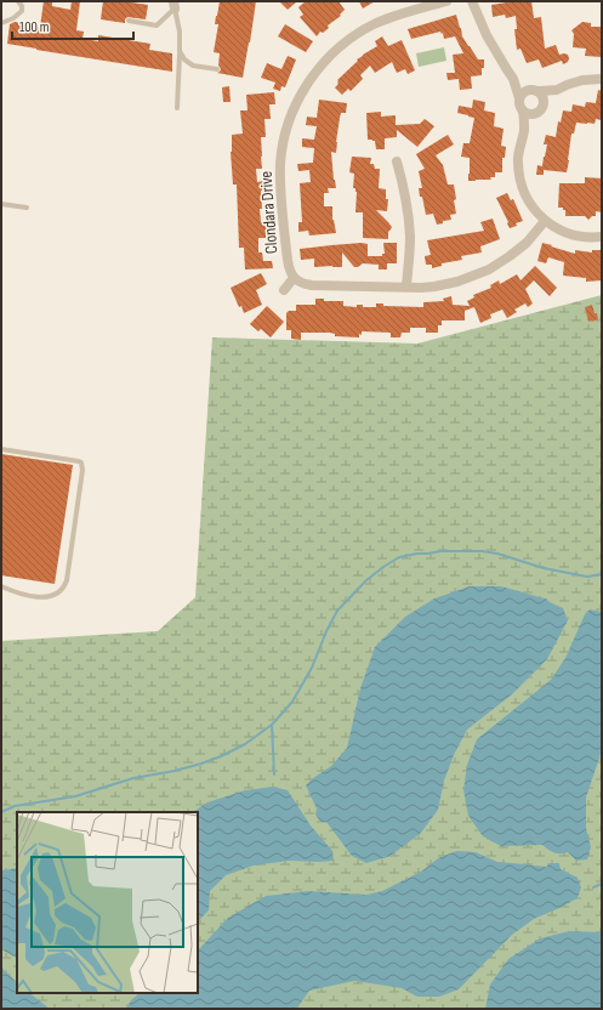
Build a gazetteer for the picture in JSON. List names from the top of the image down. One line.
{"streets":{"street":["Clondara Drive"]},"scale_bar":"100 m"}
